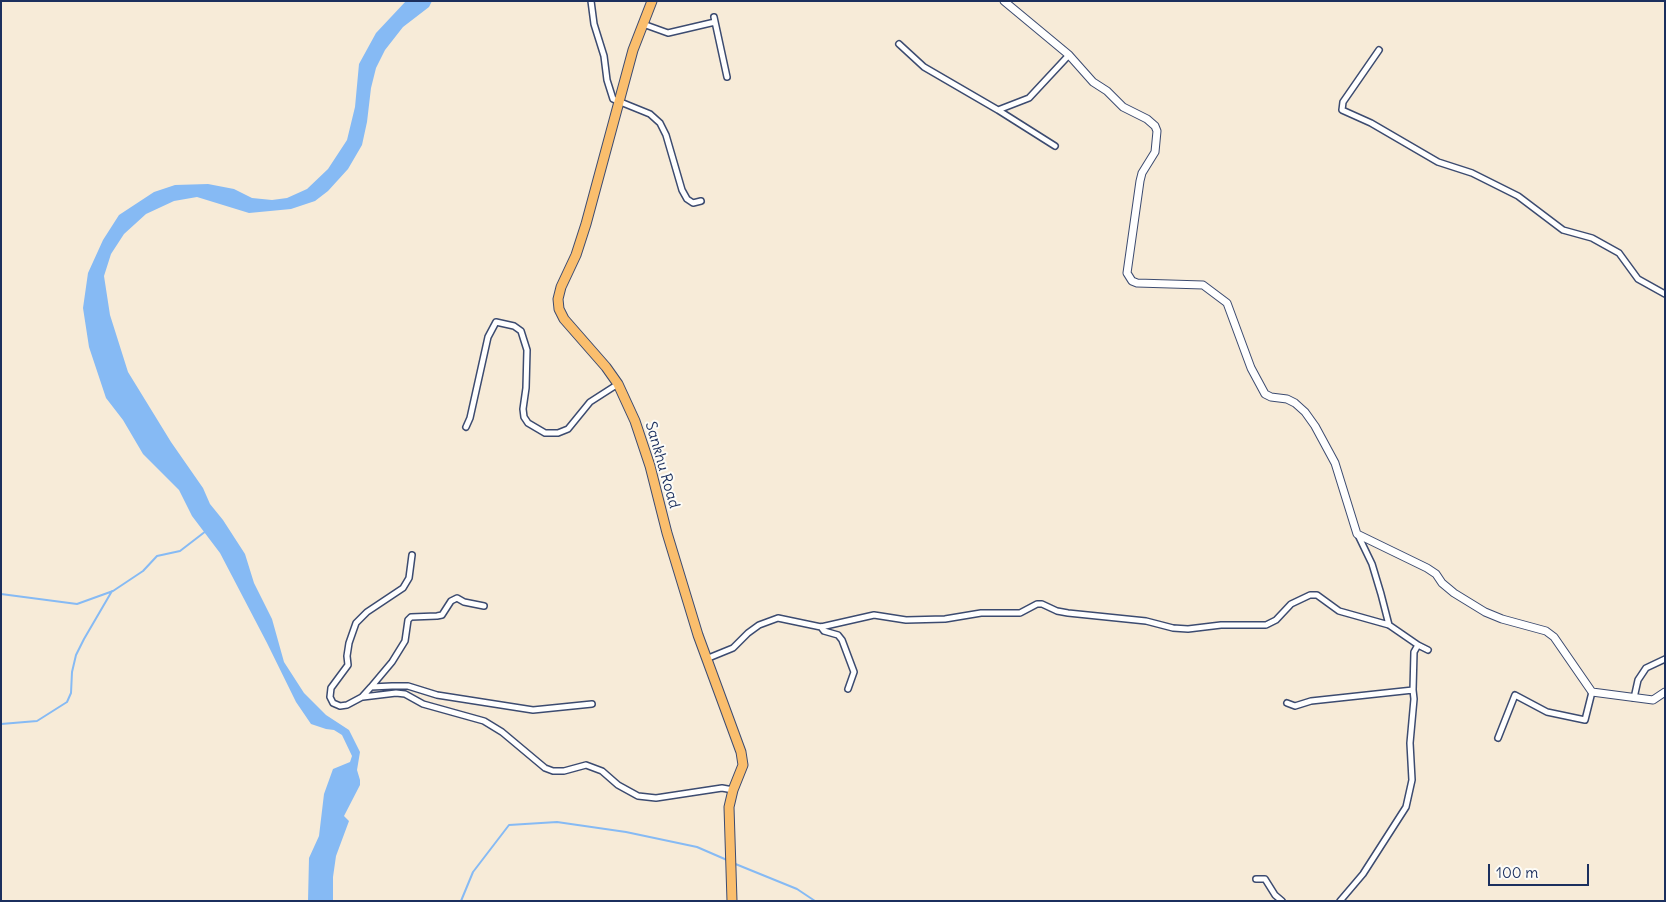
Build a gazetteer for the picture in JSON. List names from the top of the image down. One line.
{"streets":{"main road":["Sankhu Road"]},"scale_bar":"100 m"}
